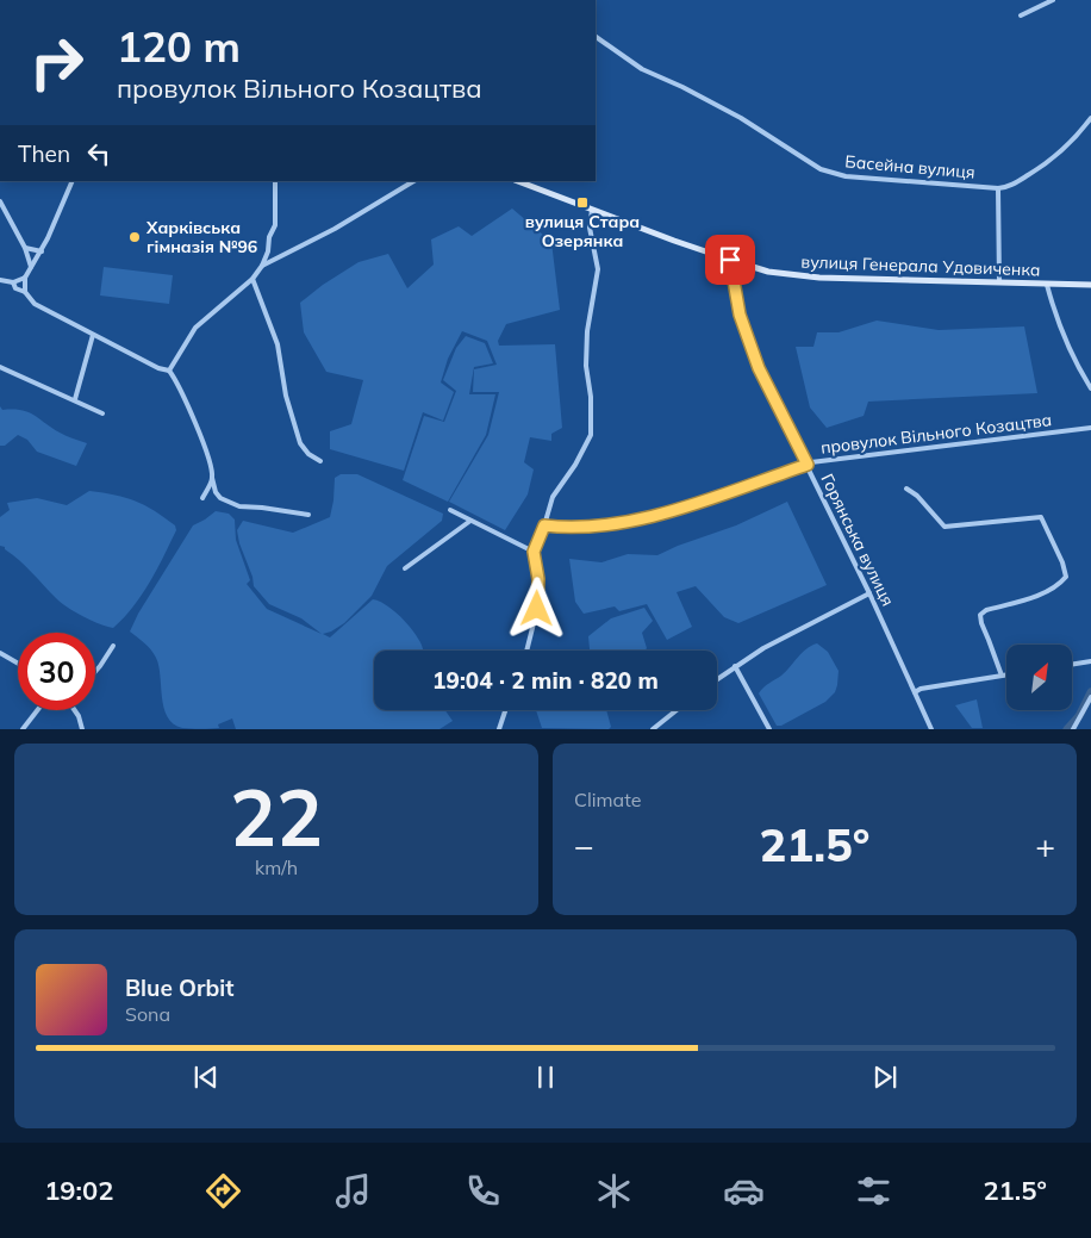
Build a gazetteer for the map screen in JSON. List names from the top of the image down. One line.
{"streets":{"main road":["вулиця Генерала Удовиченка"],"street":["Басейна вулиця","провулок Вільного Козацтва","Горянська вулиця"]},"crossings":[["вулиця Генерала Удовиченка","Горянська вулиця"],["провулок Вільного Козацтва","Горянська вулиця"]],"places":{"transit":["вулиця Стара Озерянка"],"other":["Харківська гімназія №96"]},"north":"top right","page":{"turn":["120 m","провулок Вільного Козацтва"],"then":"Then","limit":"30","trip":"19:04 · 2 min · 820 m","tile":[["22","km/h"],"Climate"],"heat":["−","21.5°","+"],"song":["Blue Orbit","Sona"],"tabs":["19:02","21.5°"]}}
